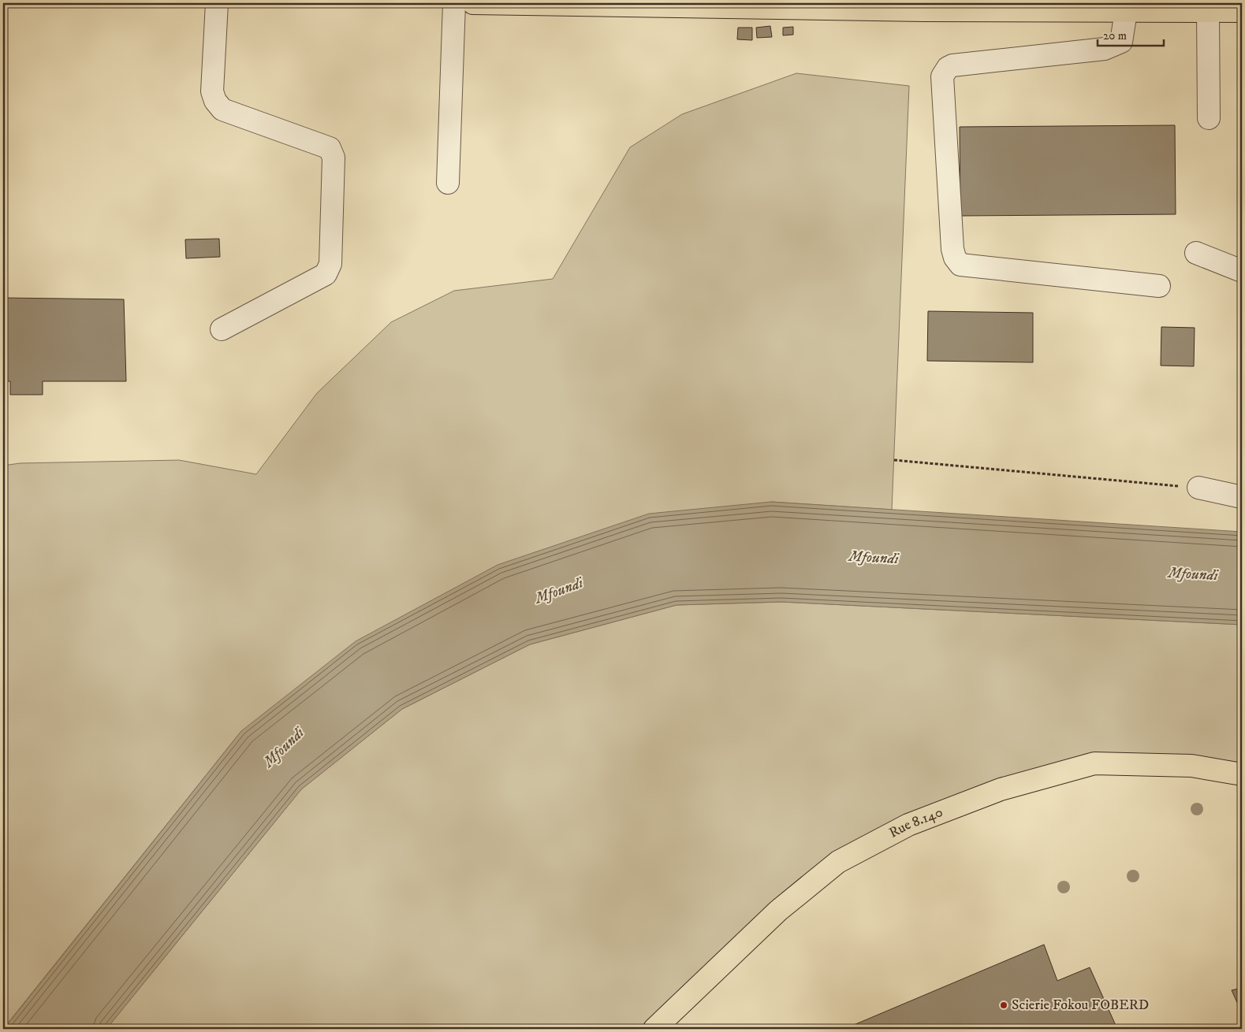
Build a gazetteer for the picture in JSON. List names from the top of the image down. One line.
{"streets":{"main road":["Rue 8.140"]},"water":["Mfoundi"],"places":["Scierie Fokou FOBERD"],"scale_bar":"20 m"}
